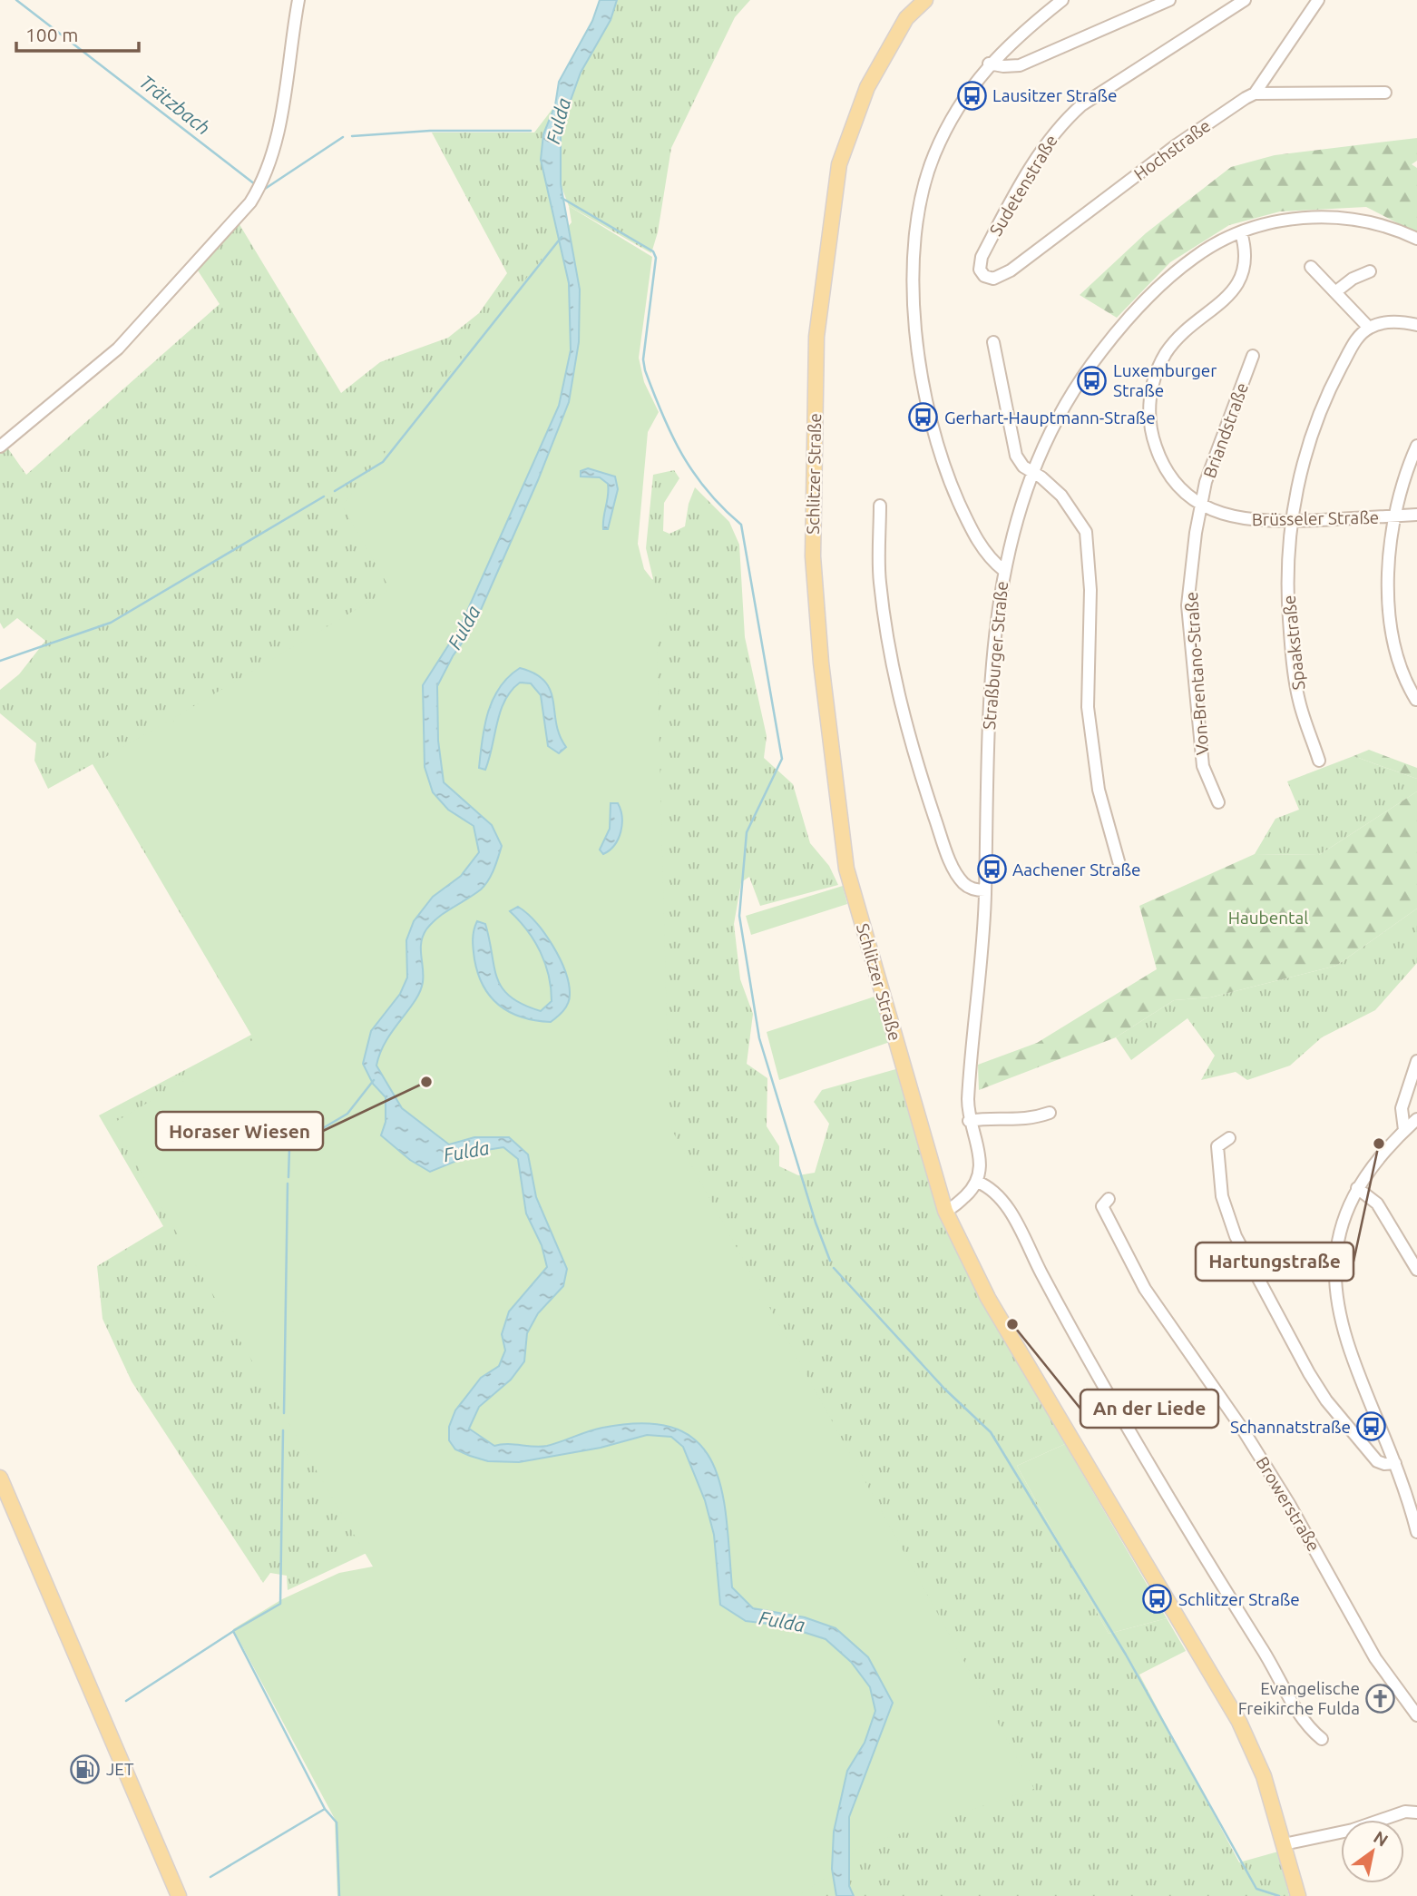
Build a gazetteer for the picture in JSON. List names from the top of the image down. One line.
{"streets":{"main road":["Schlitzer Straße"],"street":["Hochstraße","Sudetenstraße","Briandstraße","Brüsseler Straße","Spaakstraße","Straßburger Straße","Von-Brentano-Straße","Browerstraße"]},"crossings":[["Hochstraße","Sudetenstraße"],["Briandstraße","Brüsseler Straße"],["Briandstraße","Von-Brentano-Straße"],["Brüsseler Straße","Spaakstraße"],["Brüsseler Straße","Straßburger Straße"],["Brüsseler Straße","Von-Brentano-Straße"]],"water":["Trätzbach","Fulda"],"parks":["Haubental"],"places":{"bus stop":["Lausitzer Straße","Luxemburger Straße","Gerhart-Hauptmann-Straße","Aachener Straße","Schannatstraße","Schlitzer Straße"],"other":["Horaser Wiesen","Hartungstraße","An der Liede"],"church":["Evangelische Freikirche Fulda"],"fuel station":["JET"]},"scale_bar":"100 m","north":"top right"}
